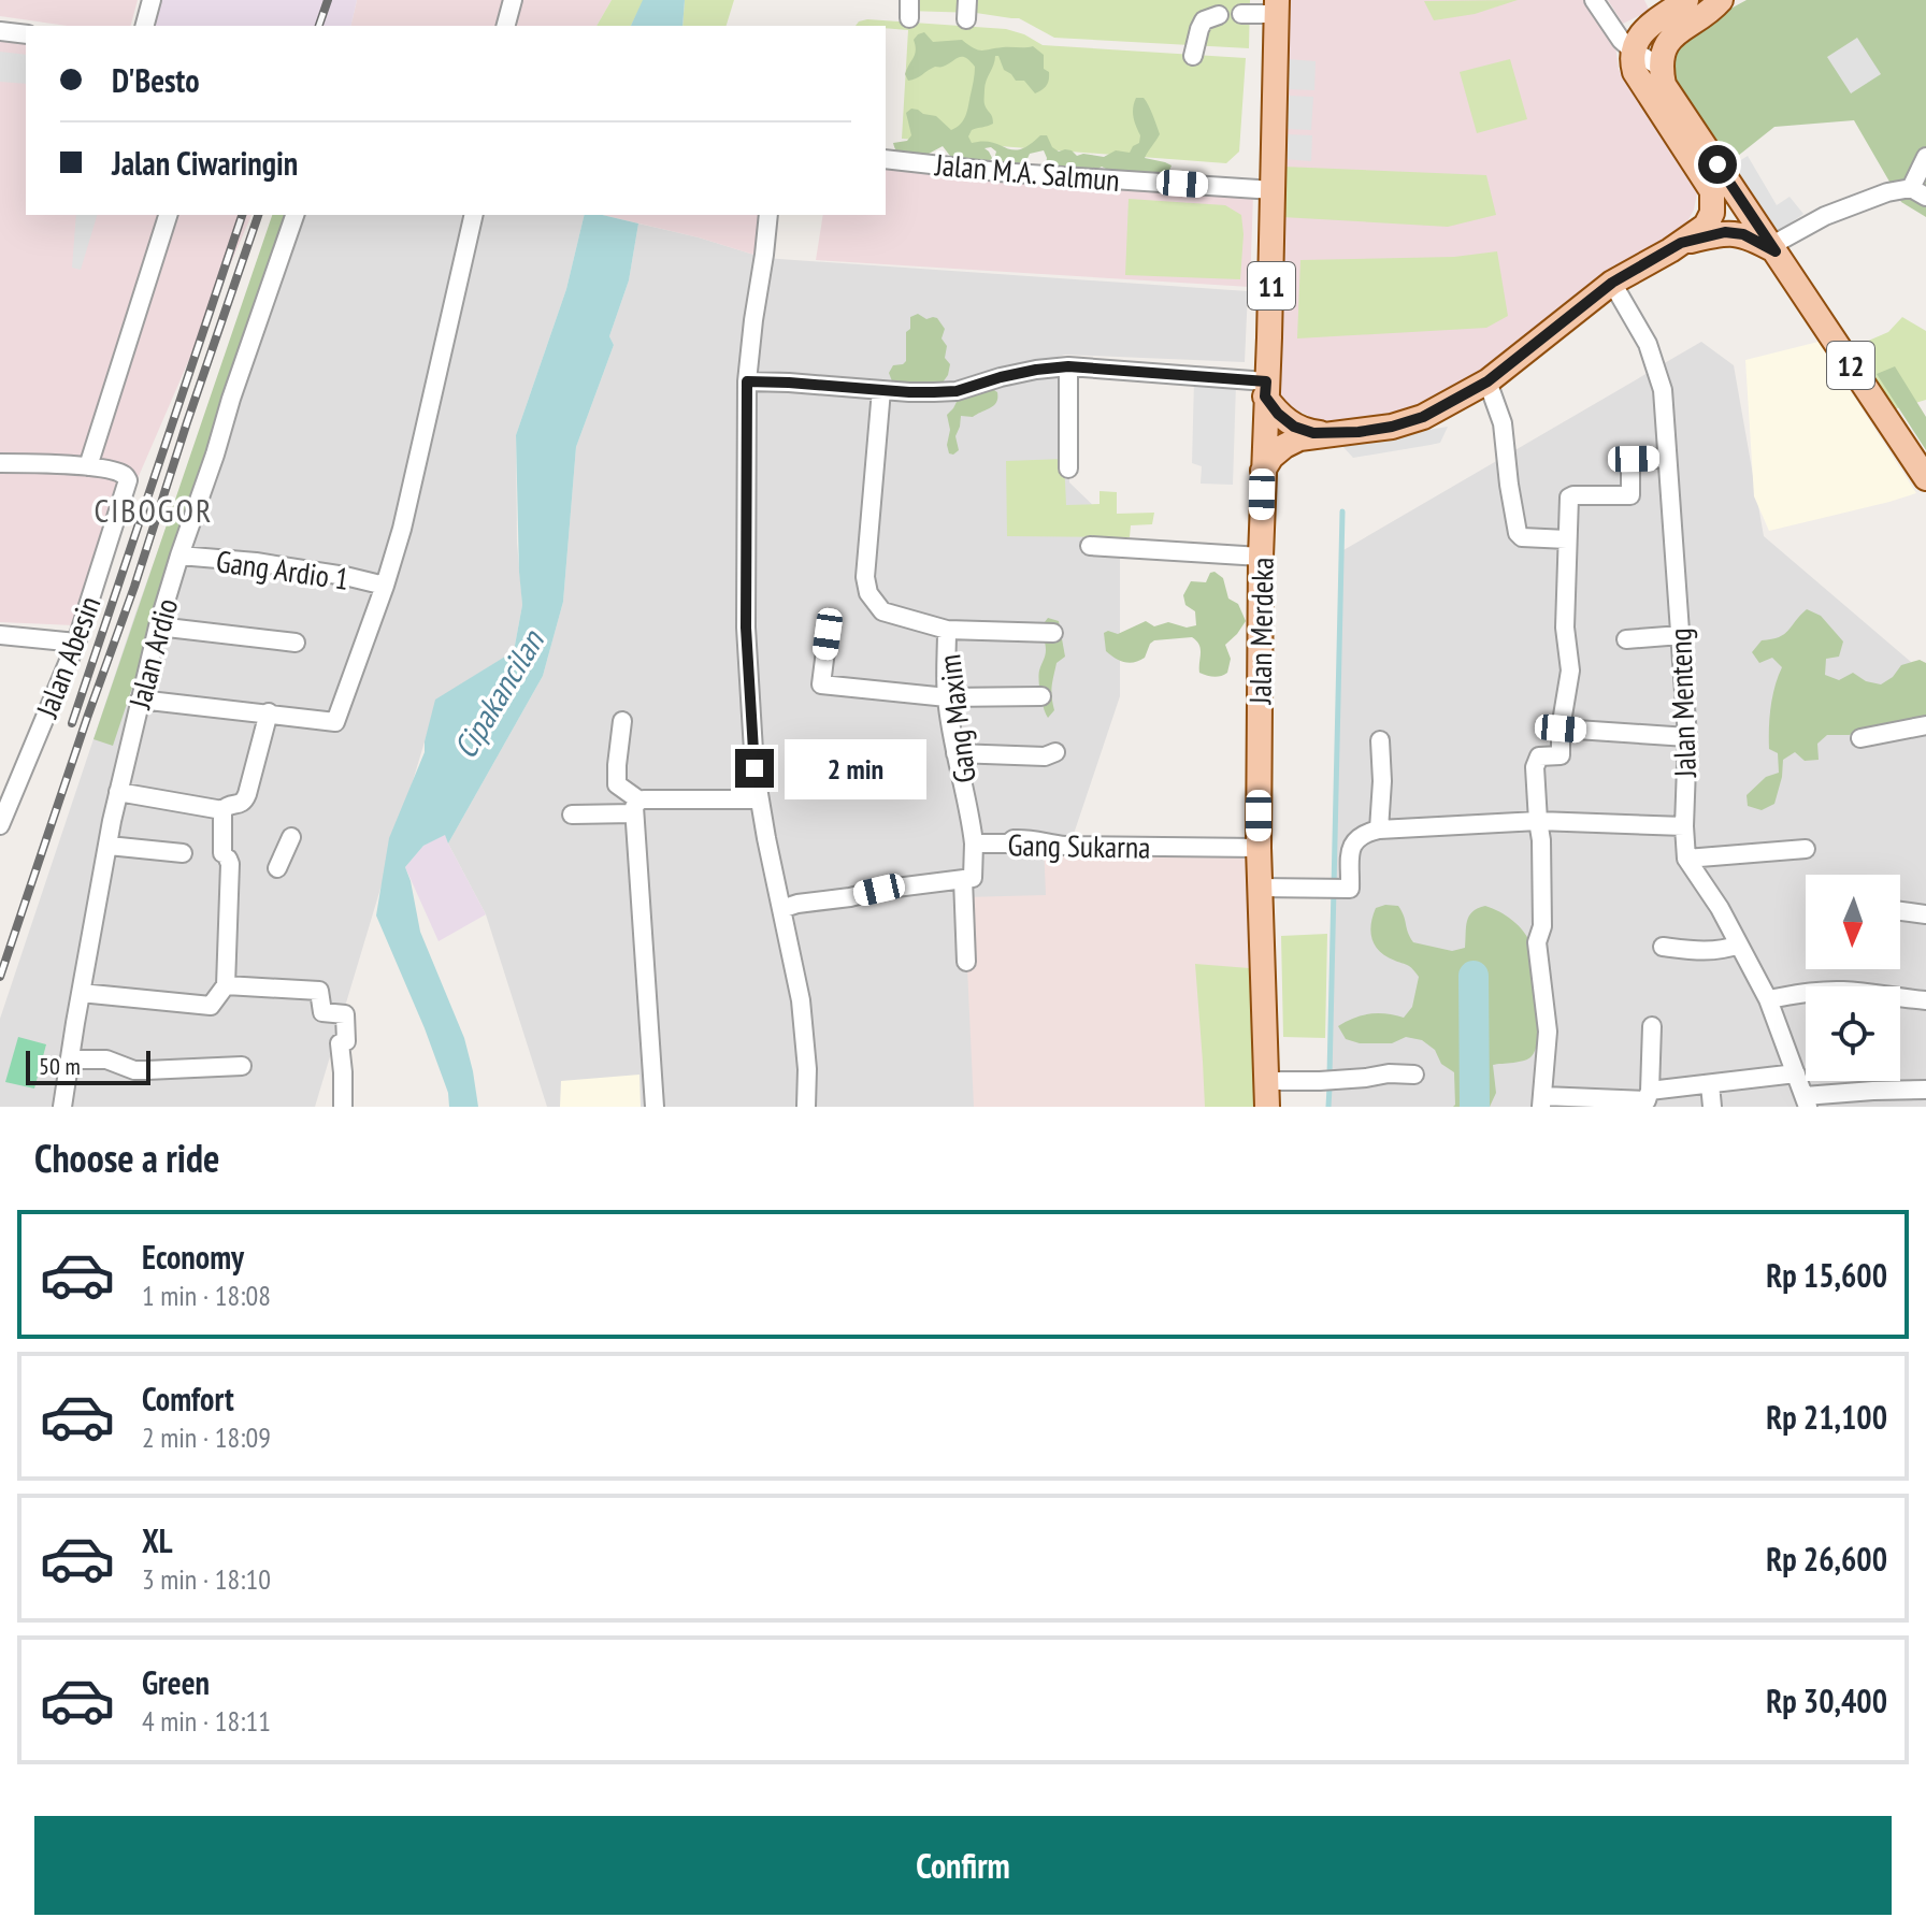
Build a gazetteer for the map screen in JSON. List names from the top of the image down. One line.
{"streets":{"main road":["11","12","Jalan Merdeka"],"street":["Jalan M.A. Salmun","Gang Ardio 1","Jalan Ardio","Jalan Abesin","Jalan Menteng","Gang Maxim","Gang Sukarna"]},"crossings":[["Jalan M.A. Salmun","Jalan Merdeka"],["Gang Ardio 1","Jalan Ardio"],["Jalan Merdeka","Gang Sukarna"],["Gang Maxim","Gang Sukarna"]],"districts":["CIBOGOR"],"water":["Cipakancilan"],"scale_bar":"50 m","north":"bottom","page":{"banner":["D'Besto","Jalan Ciwaringin"],"bubble":"2 min","scale":"50 m","heading":"Choose a ride","list":[{"name":"Economy","note":"1 min · 18:08","value":"Rp 15,600"},{"name":"Comfort","note":"2 min · 18:09","value":"Rp 21,100"},{"name":"XL","note":"3 min · 18:10","value":"Rp 26,600"},{"name":"Green","note":"4 min · 18:11","value":"Rp 30,400"}],"buttons":"Confirm"}}
